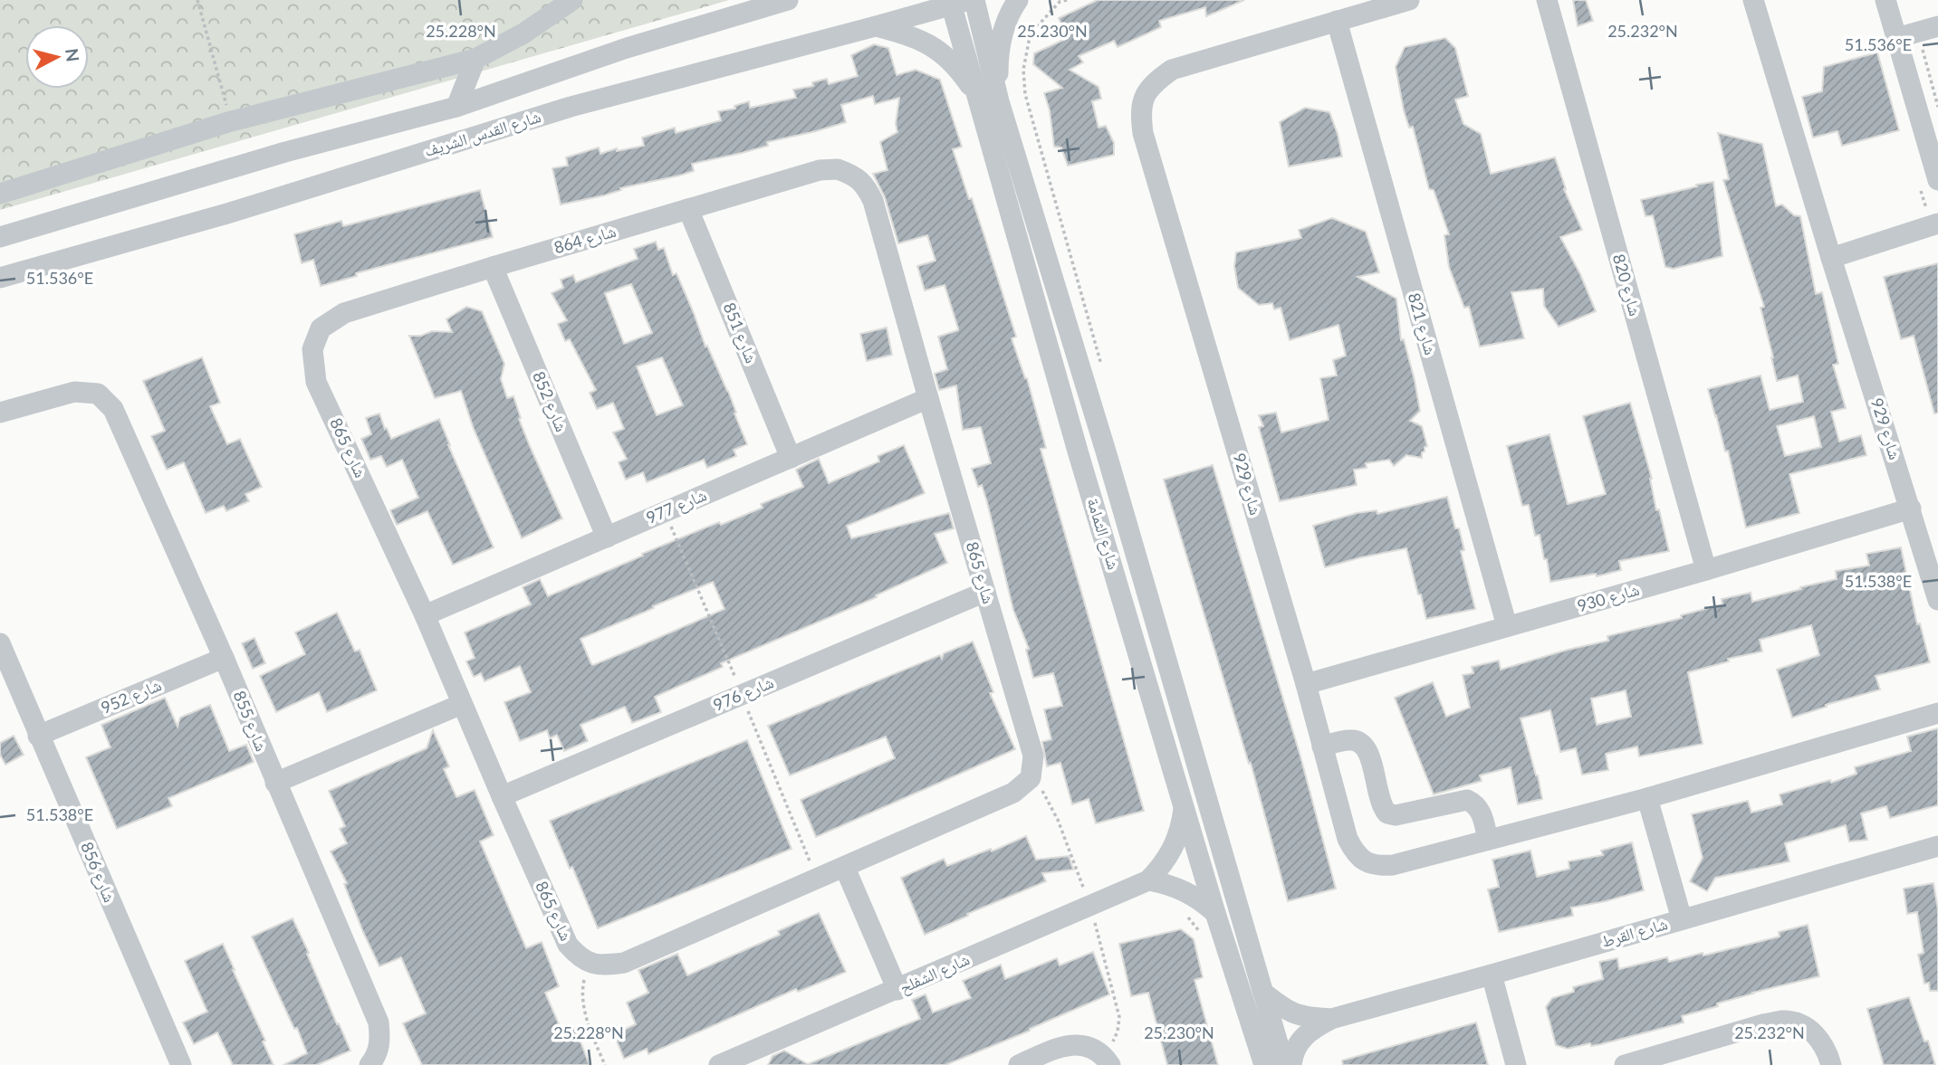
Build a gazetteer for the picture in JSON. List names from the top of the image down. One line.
{"streets":{"street":["شارع القدس الشريف","شارع 864","شارع 820","شارع 821","شارع 851","شارع 852","شارع 929","شارع 865","شارع 977","شارع الثمامة","شارع 930","شارع 976","شارع 952","شارع 855","شارع 856","شارع القرط","شارع الشفلح"]},"crossings":[["شارع القدس الشريف","شارع الثمامة"],["شارع 864","شارع 851"],["شارع 864","شارع 852"],["شارع 864","شارع 865"],["شارع 820","شارع 930"],["شارع 821","شارع 929"],["شارع 821","شارع 930"],["شارع 851","شارع 977"],["شارع 852","شارع 977"],["شارع 929","شارع 930"],["شارع 865","شارع 977"],["شارع 865","شارع 976"],["شارع الثمامة","شارع القرط"],["شارع الثمامة","شارع الشفلح"],["شارع 952","شارع 855"],["شارع 952","شارع 856"]],"north":"right","coordinates":["25.228°N","25.230°N","25.232°N","51.536°E","51.538°E"]}
